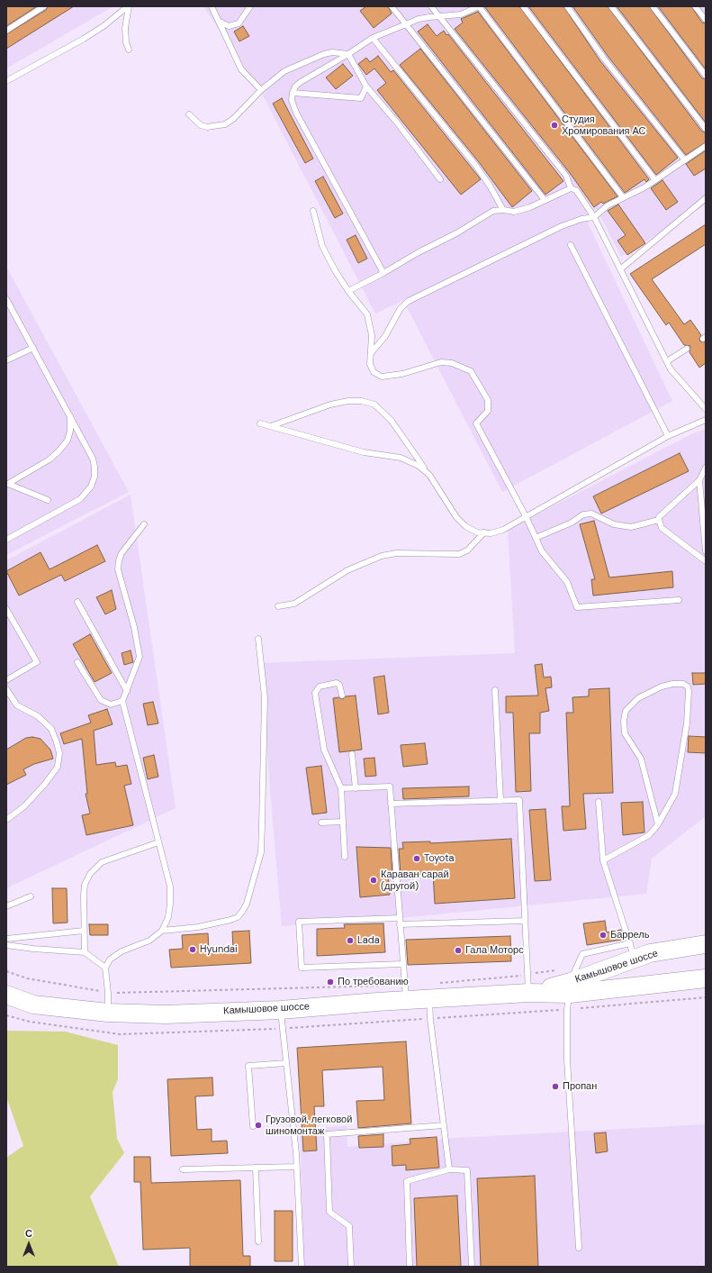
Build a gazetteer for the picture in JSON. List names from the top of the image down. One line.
{"streets":{"main road":["Камышовое шоссе"]},"places":["Студия Хромирования АС","Toyota","Караван сарай (другой)","Баррель","Lada","Hyundai","Гала Моторс","По требованию","Пропан","Грузовой, легковой шиномонтаж"],"north":"top"}
